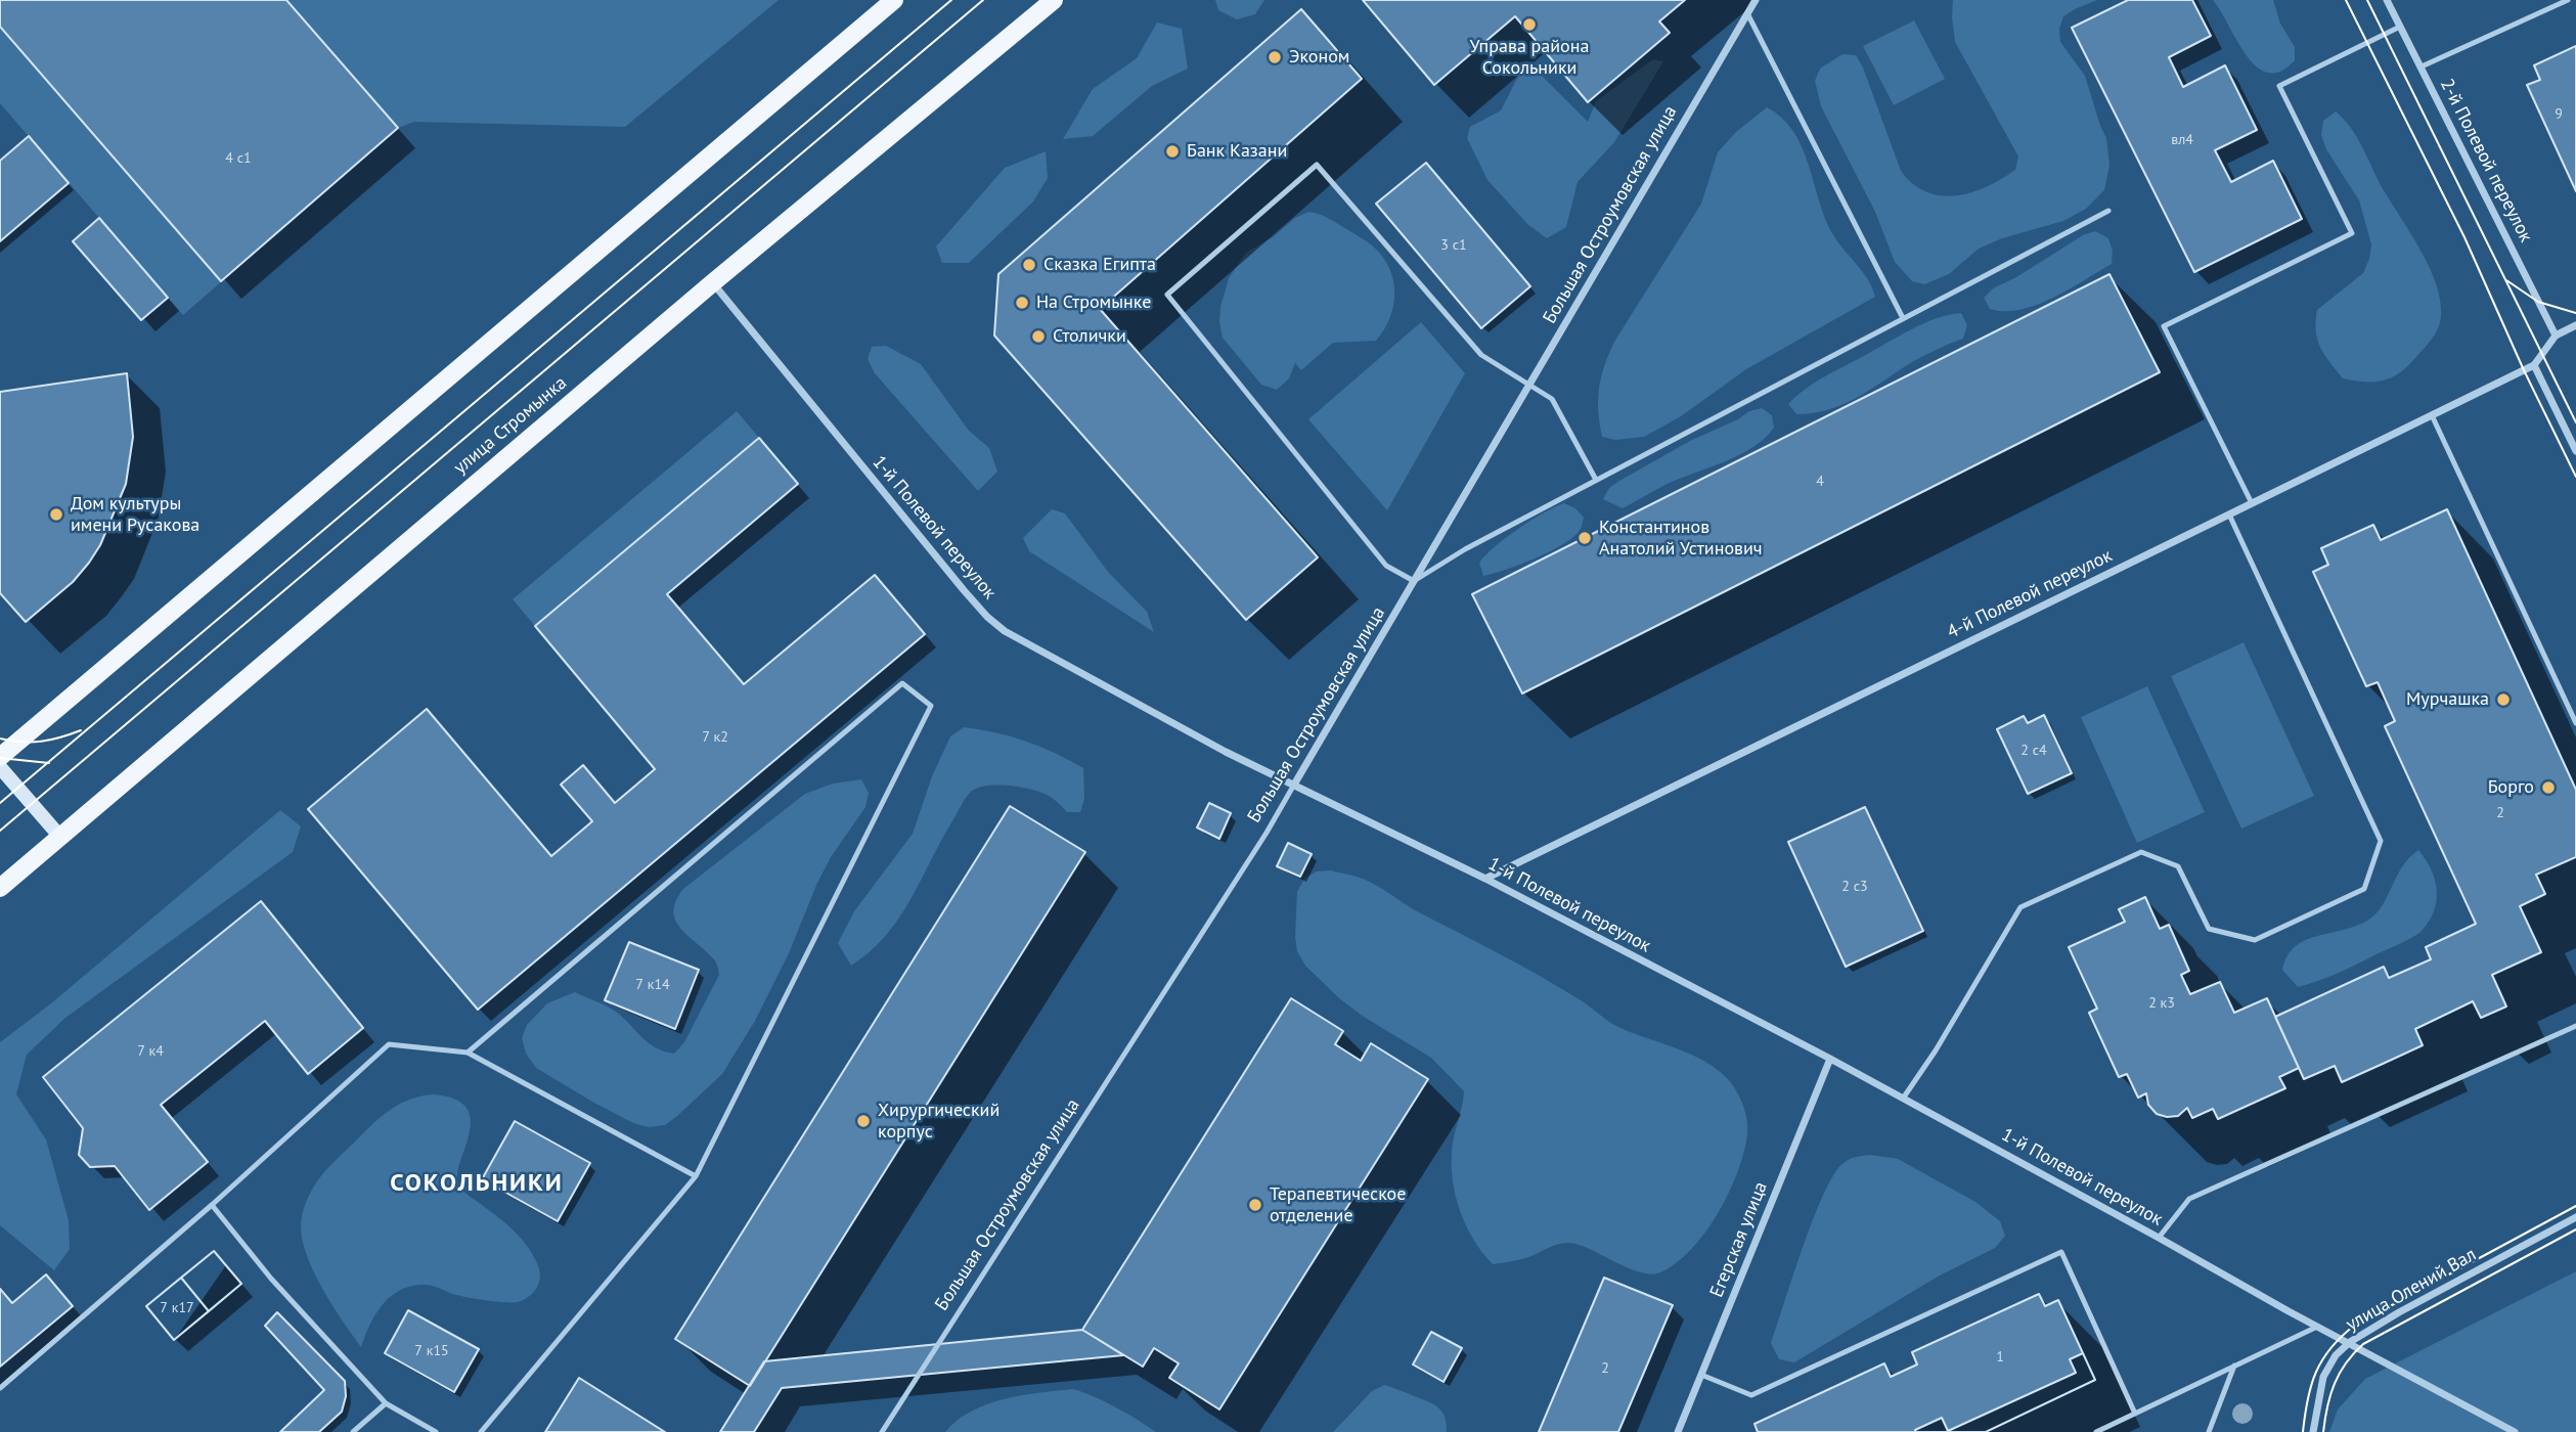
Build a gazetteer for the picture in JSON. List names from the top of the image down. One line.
{"streets":{"main road":["улица Стромынка"],"street":["2-й Полевой переулок","Большая Остроумовская улица","1-й Полевой переулок","4-й Полевой переулок","Егерская улица","улица Олений Вал"]},"crossings":[["2-й Полевой переулок","4-й Полевой переулок"],["Большая Остроумовская улица","1-й Полевой переулок"],["улица Стромынка","1-й Полевой переулок"],["1-й Полевой переулок","4-й Полевой переулок"],["1-й Полевой переулок","Егерская улица"],["1-й Полевой переулок","улица Олений Вал"]],"districts":["СОКОЛЬНИКИ"],"places":["Управа района Сокольники","Эконом","Банк Казани","Сказка Египта","На Стромынке","Столички","Дом культуры имени Русакова","Константинов Анатолий Устинович","Мурчашка","Борго","Хирургический корпус","Терапевтическое отделение"],"house_numbers":["9","вл4","4 c1","3 c1","4","7 к2","2 с4","2","2 с3","7 к14","2 к3","7 к4","7 к17","7 к15","1","2"]}
